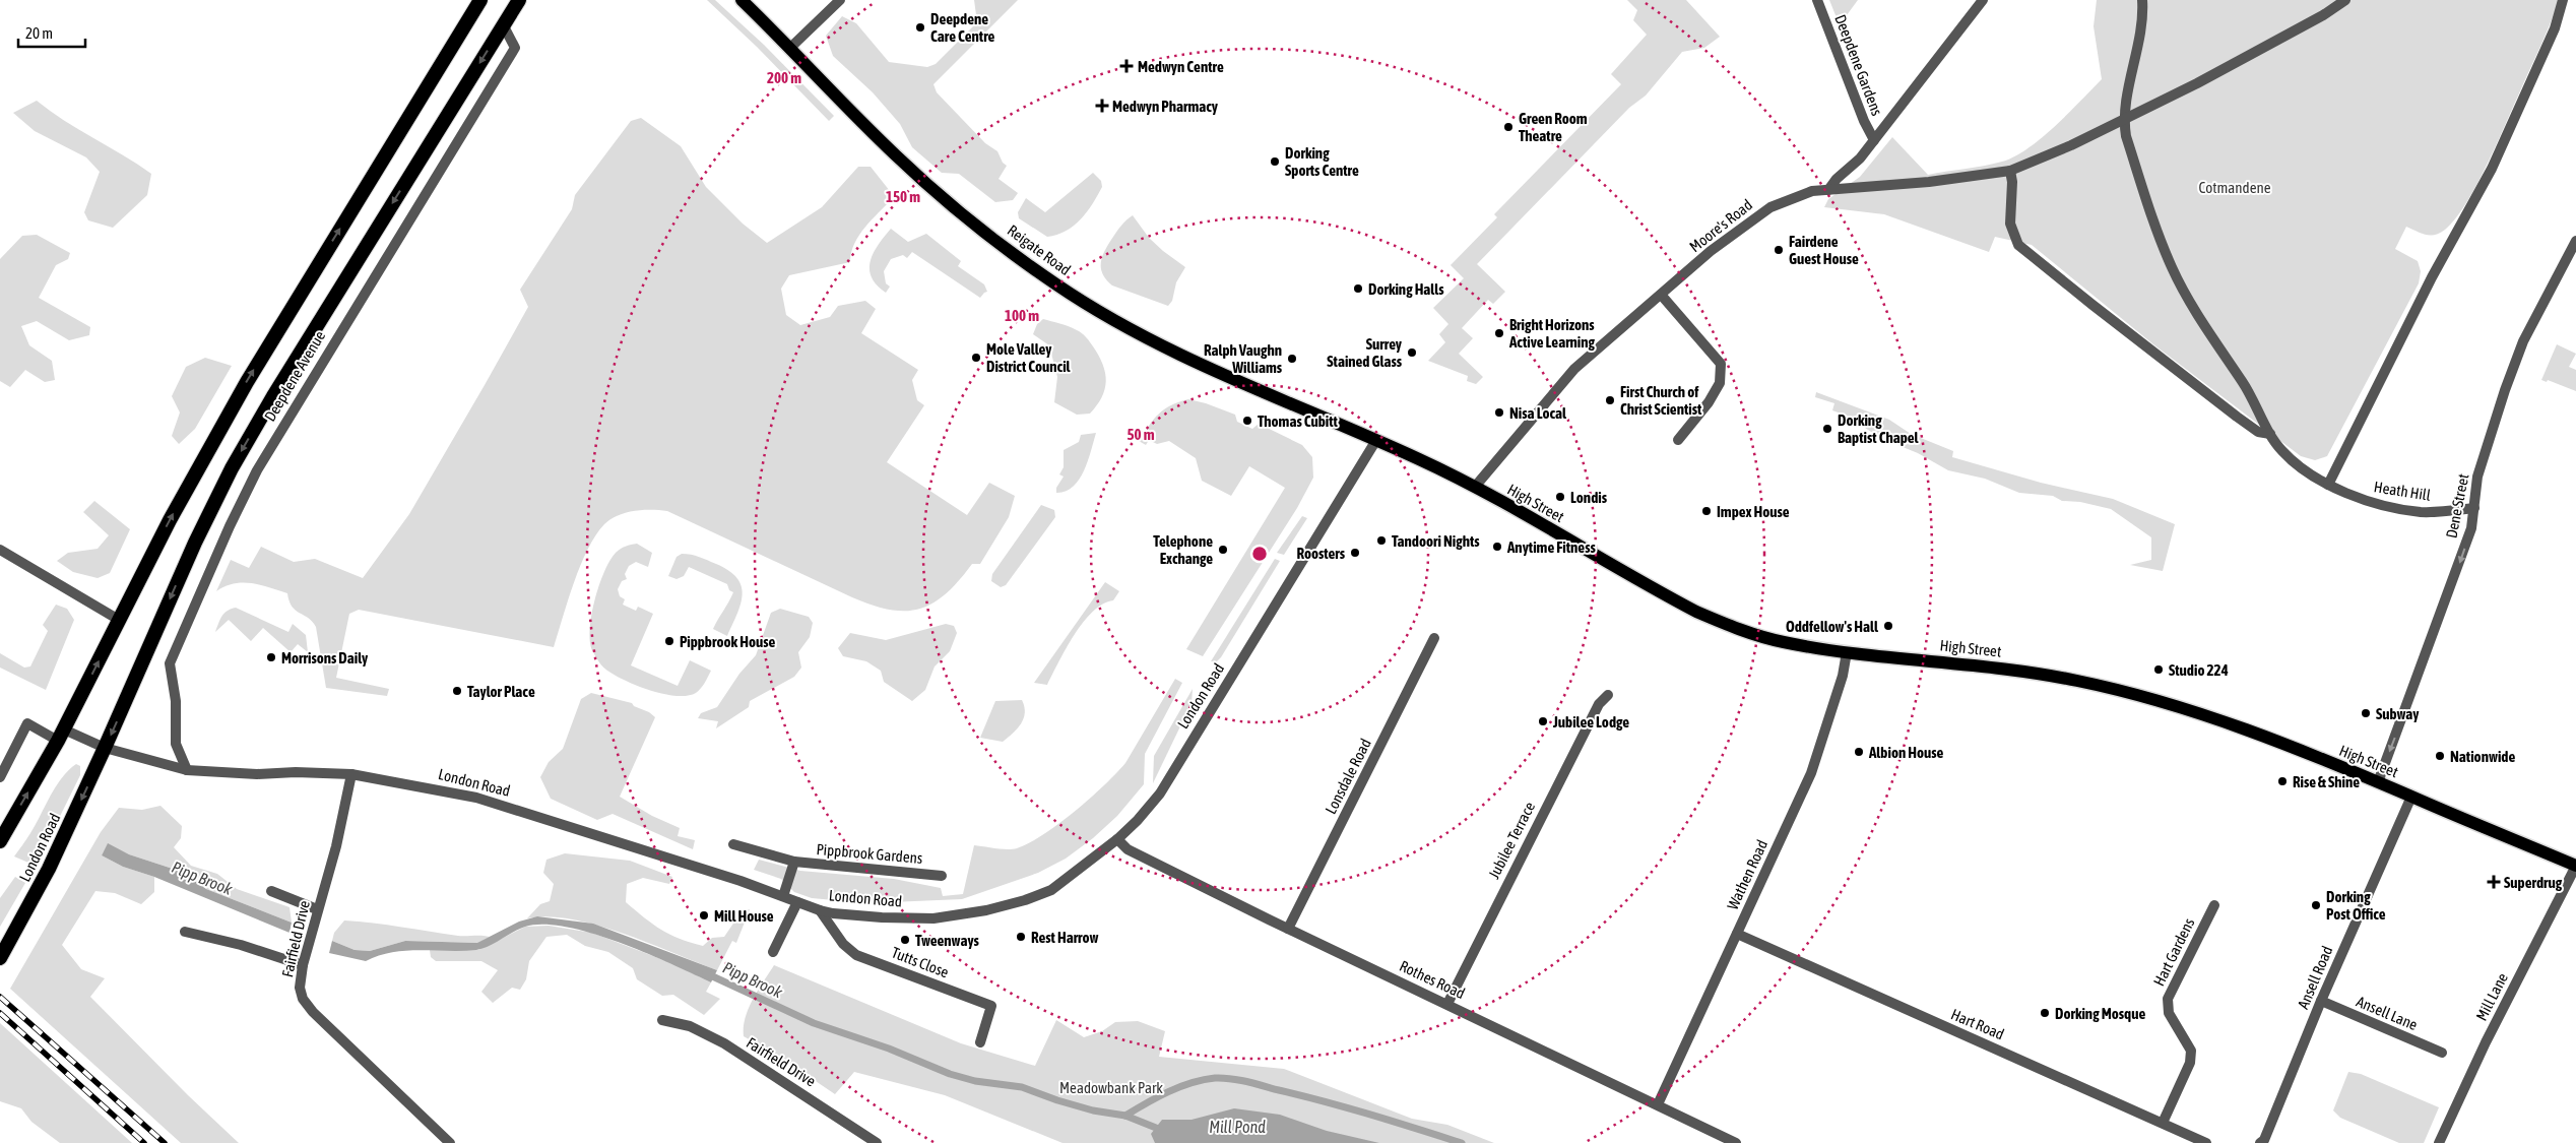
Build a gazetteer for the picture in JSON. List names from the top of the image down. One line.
{"streets":{"highway":["Deepdene Avenue","London Road"],"main road":["Reigate Road","High Street"],"street":["Deepdene Gardens","Moore's Road","Heath Hill","Dene Street","Lonsdale Road","Jubilee Terrace","Pippbrook Gardens","Wathen Road","Fairfield Drive","Hart Gardens","Tutts Close","Ansell Road","Rothes Road","Mill Lane","Ansell Lane","Hart Road"]},"crossings":[["Moore's Road","High Street"],["Reigate Road","High Street"],["Reigate Road","London Road"],["Deepdene Avenue","London Road"],["Heath Hill","Dene Street"],["High Street","Dene Street"],["High Street","London Road"],["High Street","Wathen Road"],["High Street","Ansell Road"],["High Street","Mill Lane"],["London Road","Pippbrook Gardens"],["London Road","Fairfield Drive"],["London Road","Tutts Close"],["London Road","Rothes Road"],["Lonsdale Road","Rothes Road"],["Jubilee Terrace","Rothes Road"],["Wathen Road","Rothes Road"],["Wathen Road","Hart Road"],["Hart Gardens","Hart Road"],["Ansell Road","Ansell Lane"]],"one_way":["Dene Street"],"water":["Pipp Brook","Mill Pond"],"parks":["Cotmandene","Meadowbank Park"],"places":{"other":["Deepdene Care Centre","Green Room Theatre","Dorking Sports Centre","Fairdene Guest House","Dorking Halls","Bright Horizons Active Learning","Surrey Stained Glass","Mole Valley District Council","Ralph Vaughn Williams","First Church of Christ Scientist","Nisa Local","Thomas Cubitt","Dorking Baptist Chapel","Londis","Impex House","Tandoori Nights","Anytime Fitness","Telephone Exchange","Roosters","Oddfellow's Hall","Pippbrook House","Morrisons Daily","Studio 224","Taylor Place","Subway","Jubilee Lodge","Albion House","Nationwide","Rise & Shine","Dorking Post Office","Mill House","Rest Harrow","Tweenways","Dorking Mosque"],"health":["Medwyn Centre","Medwyn Pharmacy","Superdrug"]},"scale_bar":"20 m","rings":["200 m","150 m","100 m","50 m"]}
